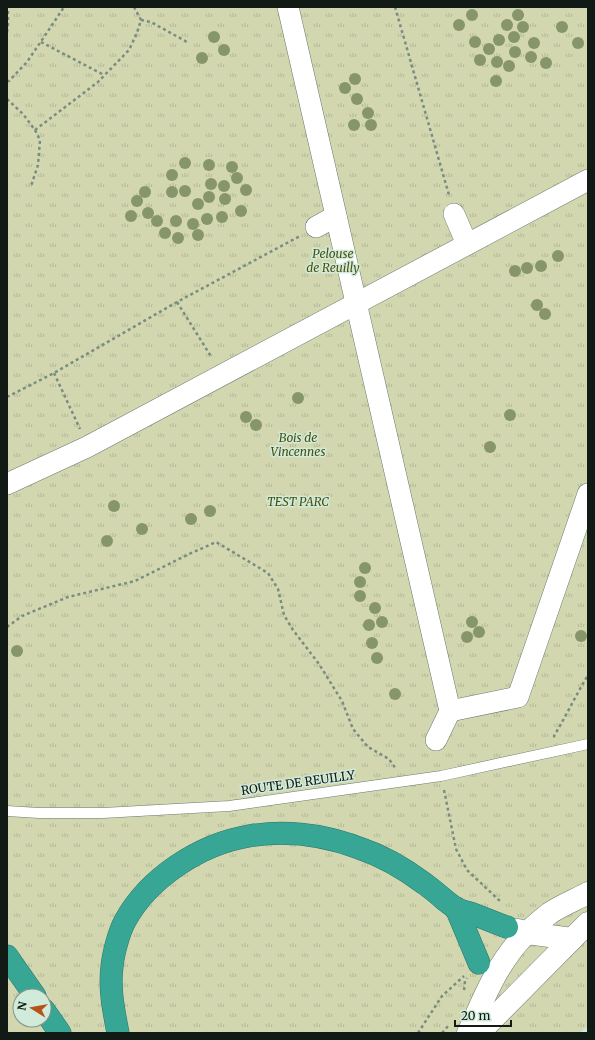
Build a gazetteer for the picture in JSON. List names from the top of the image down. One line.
{"streets":{"lane":["ROUTE DE REUILLY"]},"parks":["Pelouse de Reuilly","Bois de Vincennes","TEST PARC"],"scale_bar":"20 m","north":"left"}
